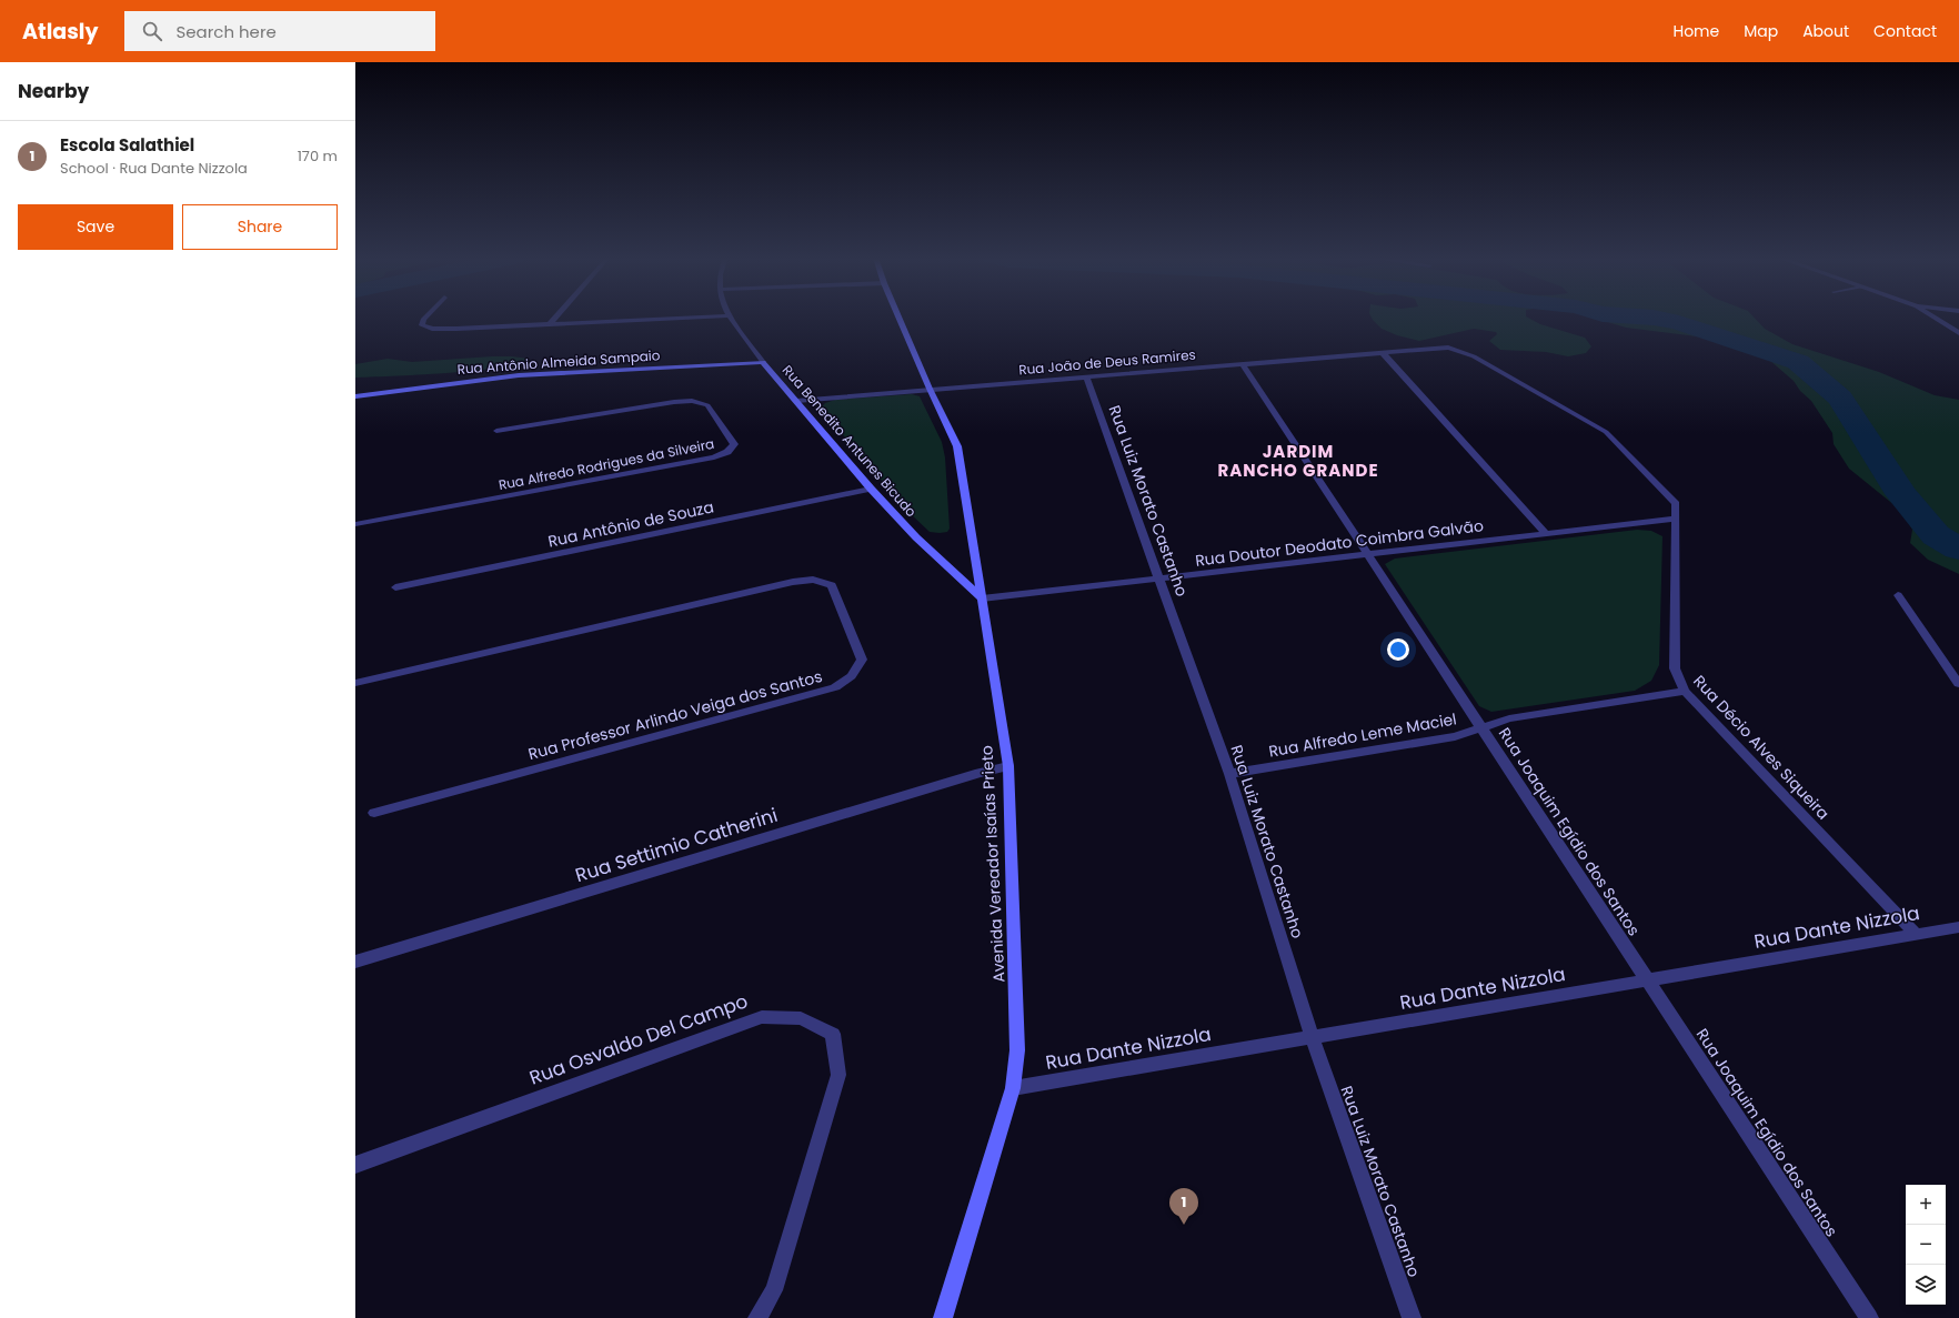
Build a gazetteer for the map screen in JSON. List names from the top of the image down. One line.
{"streets":{"main road":["Rua Antônio Almeida Sampaio","Rua Benedito Antunes Bicudo","Avenida Vereador Isaías Prieto"],"street":["Rua João de Deus Ramires","Rua Alfredo Rodrigues da Silveira","Rua Luiz Morato Castanho","Rua Antônio de Souza","Rua Doutor Deodato Coimbra Galvão","Rua Professor Arlindo Veiga dos Santos","Rua Alfredo Leme Maciel","Rua Décio Alves Siqueira","Rua Joaquim Egídio dos Santos","Rua Settimio Catherini","Rua Dante Nizzola","Rua Osvaldo Del Campo"]},"crossings":[["Rua Antônio Almeida Sampaio","Rua Benedito Antunes Bicudo"],["Rua João de Deus Ramires","Rua Benedito Antunes Bicudo"],["Rua João de Deus Ramires","Rua Luiz Morato Castanho"],["Rua João de Deus Ramires","Rua Décio Alves Siqueira"],["Rua João de Deus Ramires","Rua Joaquim Egídio dos Santos"],["Rua João de Deus Ramires","Avenida Vereador Isaías Prieto"],["Rua Benedito Antunes Bicudo","Rua Antônio de Souza"],["Rua Benedito Antunes Bicudo","Rua Doutor Deodato Coimbra Galvão"],["Rua Benedito Antunes Bicudo","Avenida Vereador Isaías Prieto"],["Rua Luiz Morato Castanho","Rua Doutor Deodato Coimbra Galvão"],["Rua Luiz Morato Castanho","Rua Alfredo Leme Maciel"],["Rua Luiz Morato Castanho","Rua Dante Nizzola"],["Rua Doutor Deodato Coimbra Galvão","Rua Décio Alves Siqueira"],["Rua Doutor Deodato Coimbra Galvão","Rua Joaquim Egídio dos Santos"],["Rua Doutor Deodato Coimbra Galvão","Avenida Vereador Isaías Prieto"],["Rua Alfredo Leme Maciel","Rua Décio Alves Siqueira"],["Rua Alfredo Leme Maciel","Rua Joaquim Egídio dos Santos"],["Rua Décio Alves Siqueira","Rua Dante Nizzola"],["Rua Joaquim Egídio dos Santos","Rua Dante Nizzola"],["Rua Settimio Catherini","Avenida Vereador Isaías Prieto"],["Avenida Vereador Isaías Prieto","Rua Dante Nizzola"]],"districts":["JARDIM RANCHO GRANDE"],"page":{"header":"Atlasly","search":"Search here","nav":["Home","Map","About","Contact"],"heading":"Nearby","list":[{"mark":"1","name":"Escola Salathiel","note":"School · Rua Dante Nizzola","value":"170 m"}],"buttons":["Save","Share"],"map_buttons":["+","−"],"pins":"1"}}
